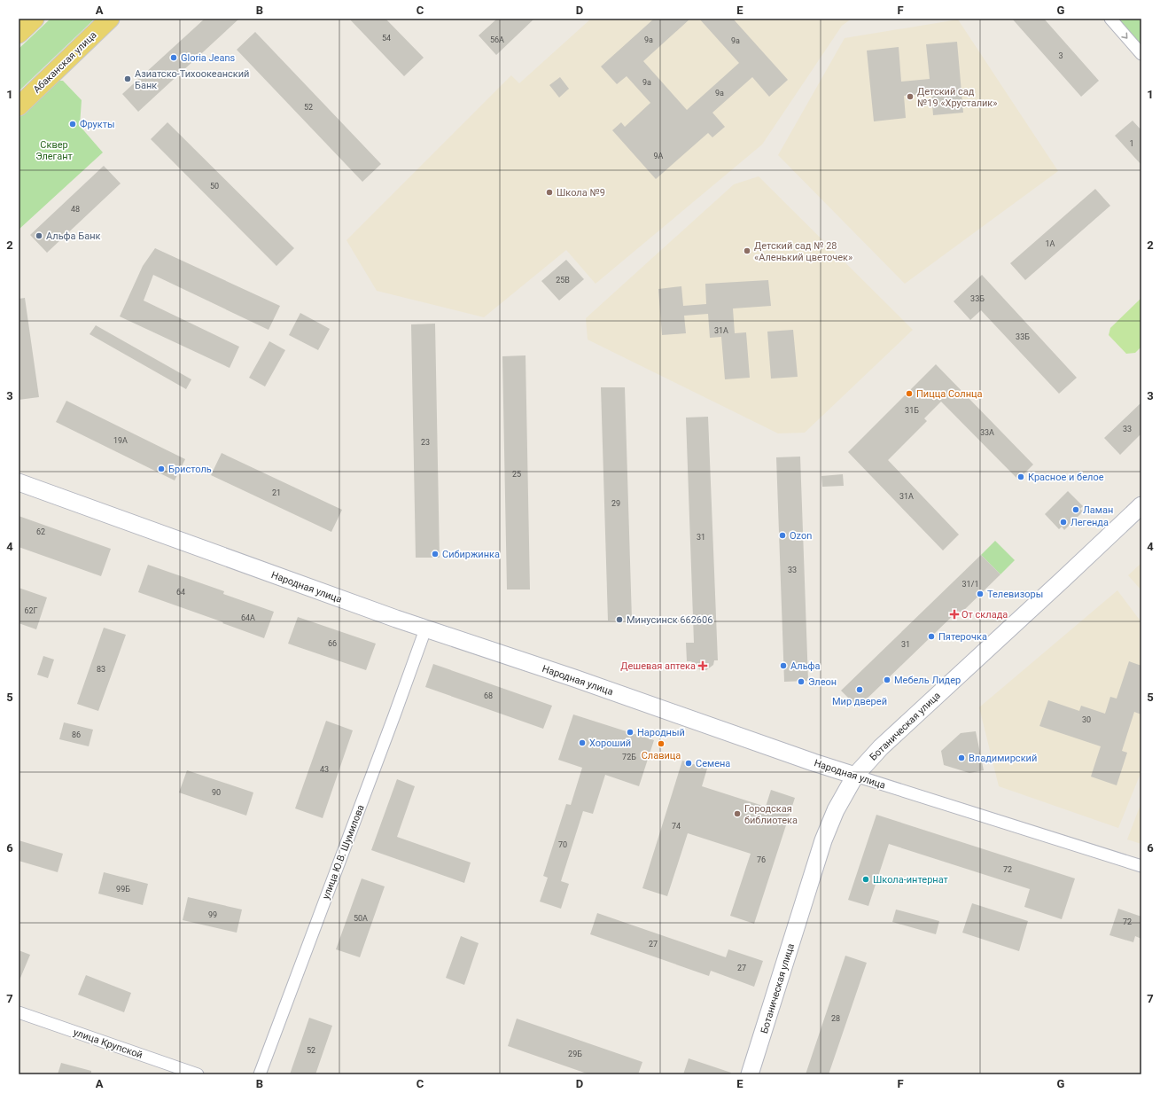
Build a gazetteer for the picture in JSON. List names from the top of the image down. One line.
{"streets":{"main road":["Абаканская улица"],"street":["Народная улица","Ботаническая улица","улица Ю.В. Шумилова","улица Крупской"]},"crossings":[["Народная улица","Ботаническая улица"],["Народная улица","улица Ю.В. Шумилова"]],"parks":["Сквер Элегант"],"places":{"other":["Gloria Jeans","Азиатско-Тихоокеанский Банк","Детский сад №19 «Хрусталик»","Фрукты","Школа №9","Альфа Банк","Детский сад № 28 «Аленький цветочек»","Пицца Солнца","Бристоль","Красное и белое","Ламан","Легенда","Ozon","Сибиржинка","Телевизоры","Минусинск 662606","Пятерочка","Альфа","Мебель Лидер","Элеон","Мир дверей","Народный","Хороший","Славица","Владимирский","Семена","Городская библиотека","Школа-интернат"],"health":["От склада","Дешевая аптека"]},"house_numbers":["54","56А","9а","9а","3","9а","9а","52","1","9А","50","48","1А","25В","33Б","31А","33Б","31Б","33","33А","19А","23","25","21","31А","29","62","31","33","31/1","64","62Г","64А","66","31","83","68","30","86","72Б","43","90","74","70","76","72","99Б","99","50А","72","27","27","28","52","29Б"],"grid":{"columns":["A","B","C","D","E","F","G"],"rows":["1","2","3","4","5","6","7"]}}
